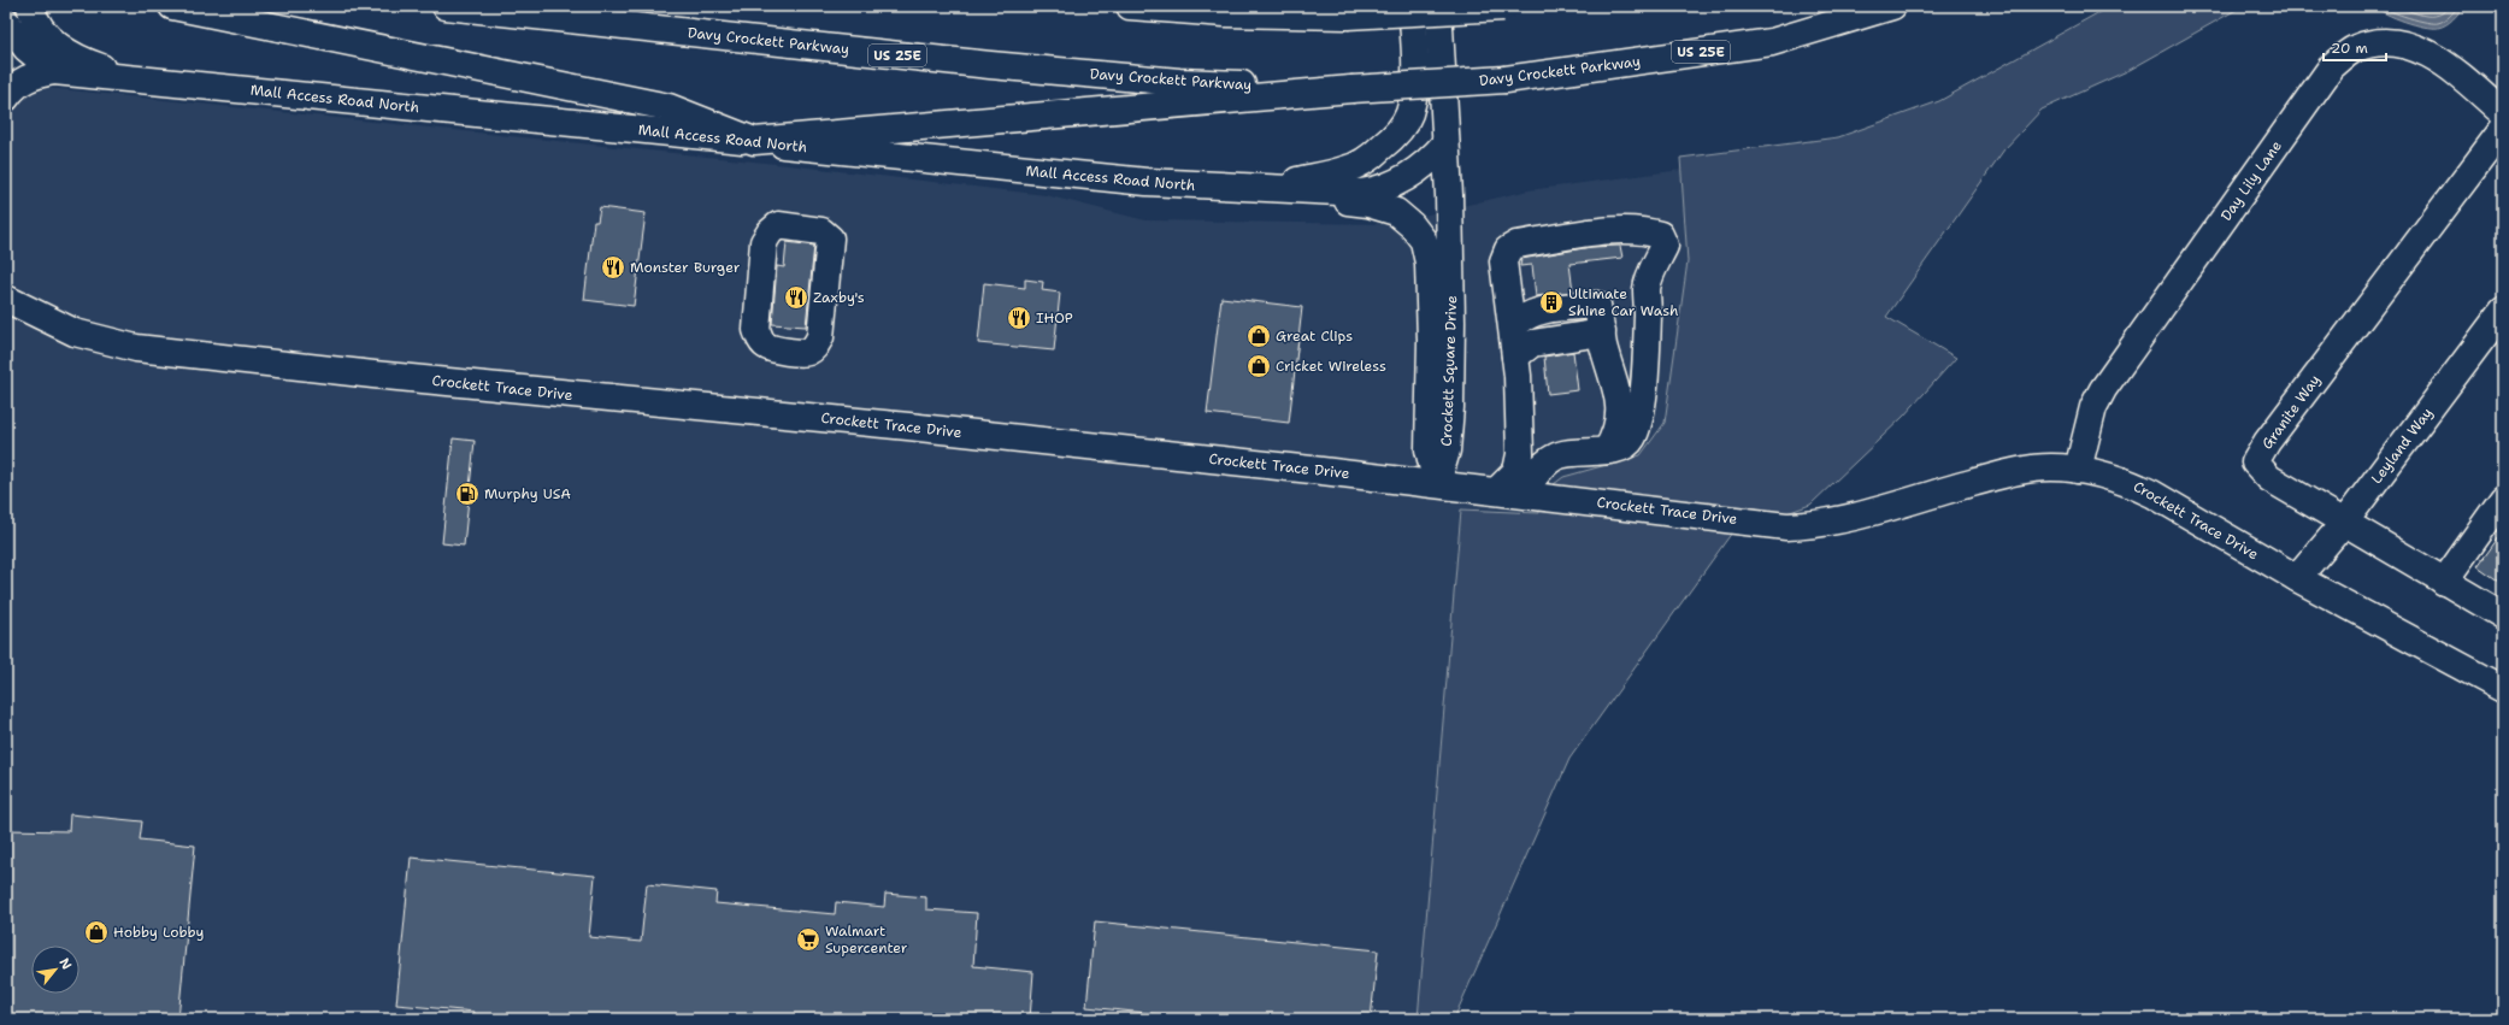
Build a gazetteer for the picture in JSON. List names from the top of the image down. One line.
{"streets":{"main road":["Davy Crockett Parkway","US 25E","Mall Access Road North","Day Lily Lane","Crockett Square Drive","Crockett Trace Drive","Granite Way","Leyland Way"]},"crossings":[["Mall Access Road North","Crockett Square Drive"],["Day Lily Lane","Crockett Trace Drive"],["Crockett Square Drive","Crockett Trace Drive"],["Crockett Trace Drive","Leyland Way"],["Granite Way","Leyland Way"]],"places":{"restaurant":["Monster Burger","Zaxby's","IHOP"],"building":["Ultimate Shine Car Wash"],"shop":["Great Clips","Cricket Wireless","Hobby Lobby"],"fuel station":["Murphy USA"],"supermarket":["Walmart Supercenter"]},"scale_bar":"20 m","north":"top right"}
